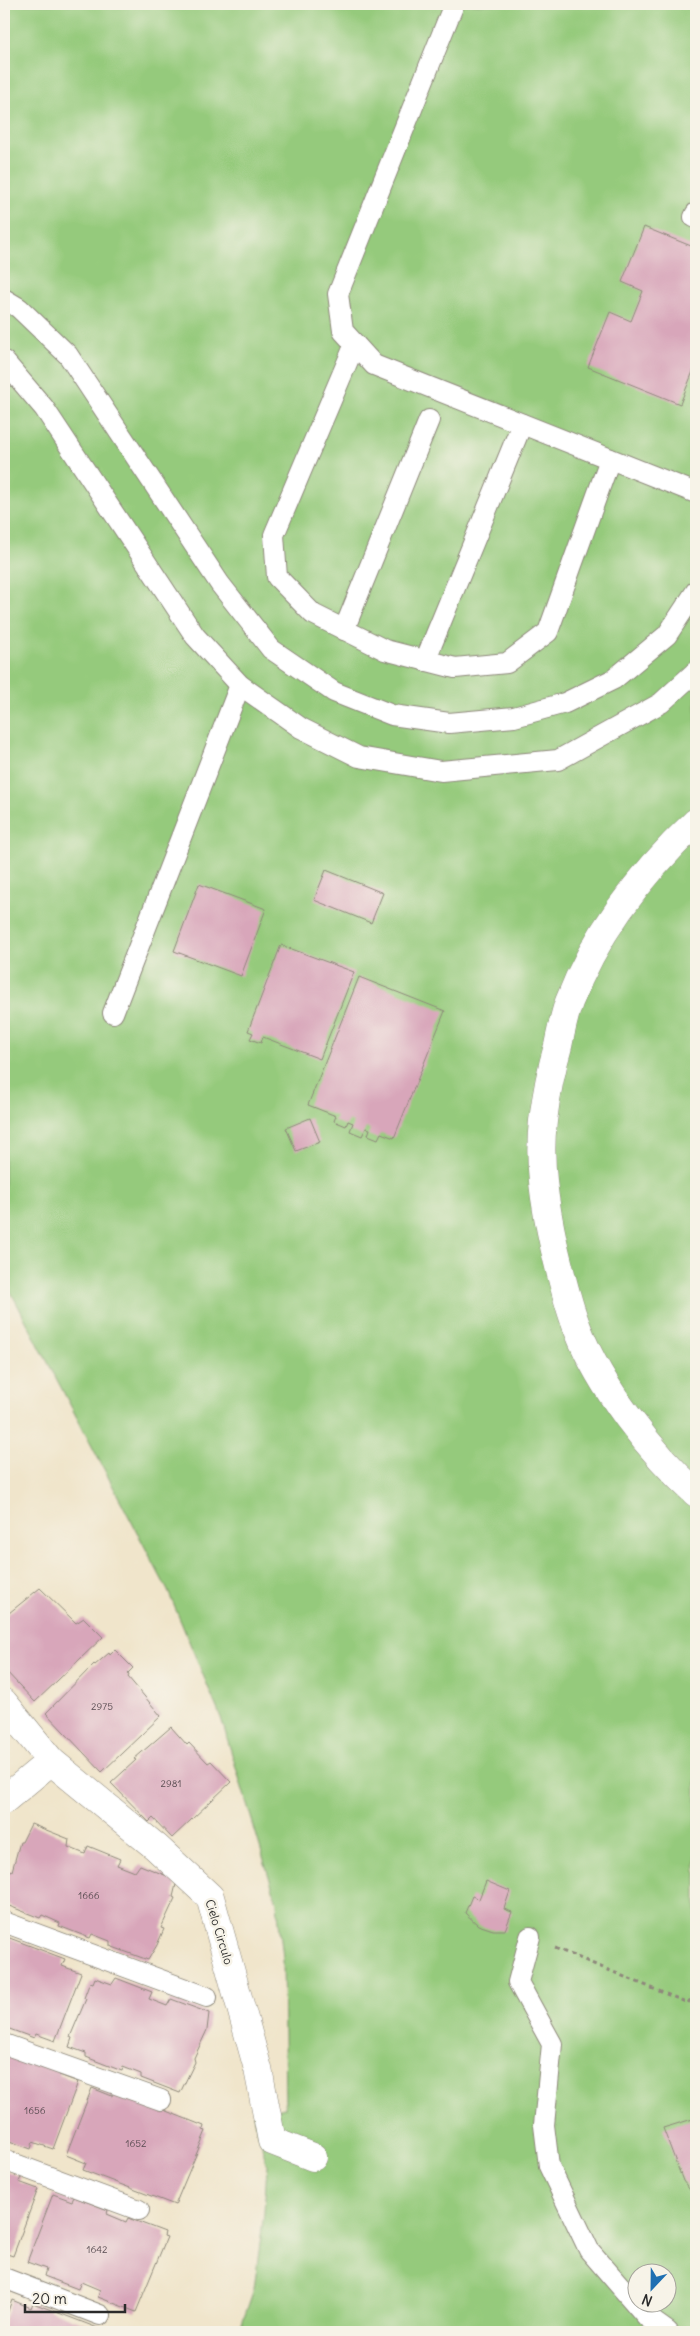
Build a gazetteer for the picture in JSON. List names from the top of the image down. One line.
{"streets":{"street":["Cielo Circulo"]},"house_numbers":["2975","2981","1666","1656","1652","1642"],"scale_bar":"20 m","north":"bottom"}
